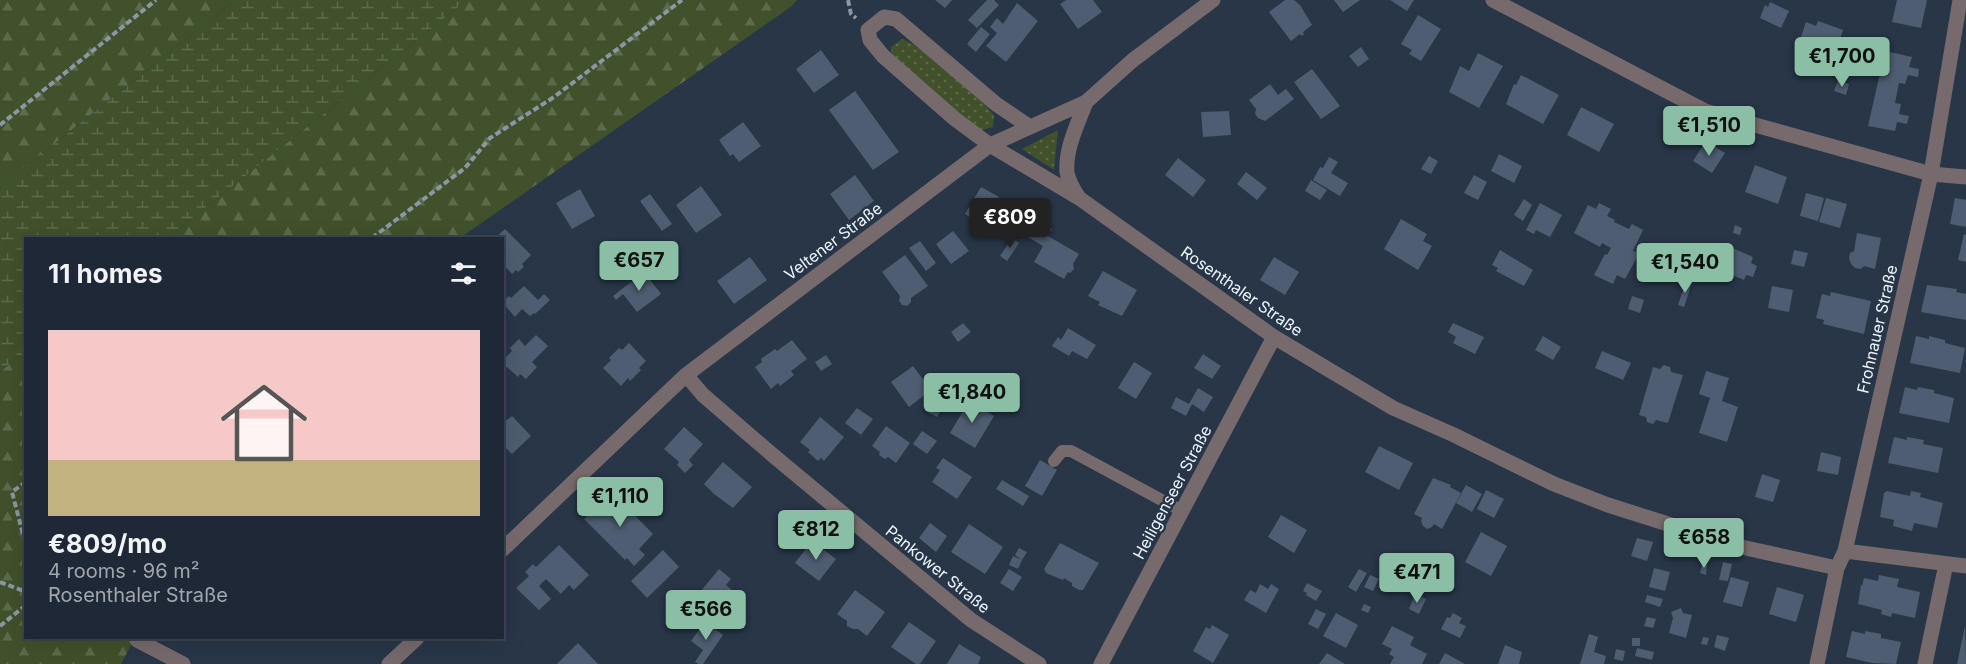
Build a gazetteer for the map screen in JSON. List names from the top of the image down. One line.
{"streets":{"street":["Veltener Straße","Rosenthaler Straße","Frohnauer Straße","Heiligenseer Straße","Pankower Straße"]},"crossings":[["Veltener Straße","Rosenthaler Straße"],["Veltener Straße","Pankower Straße"],["Rosenthaler Straße","Frohnauer Straße"],["Rosenthaler Straße","Heiligenseer Straße"]],"page":{"price":["€1,700","€1,510","€809","€657","€1,540","€1,840","€1,110","€812","€658","€471","€566"],"heading":"11 homes","list":[{"name":"€809/mo","note":"4 rooms · 96 m² · Rosenthaler Straße"}]}}
